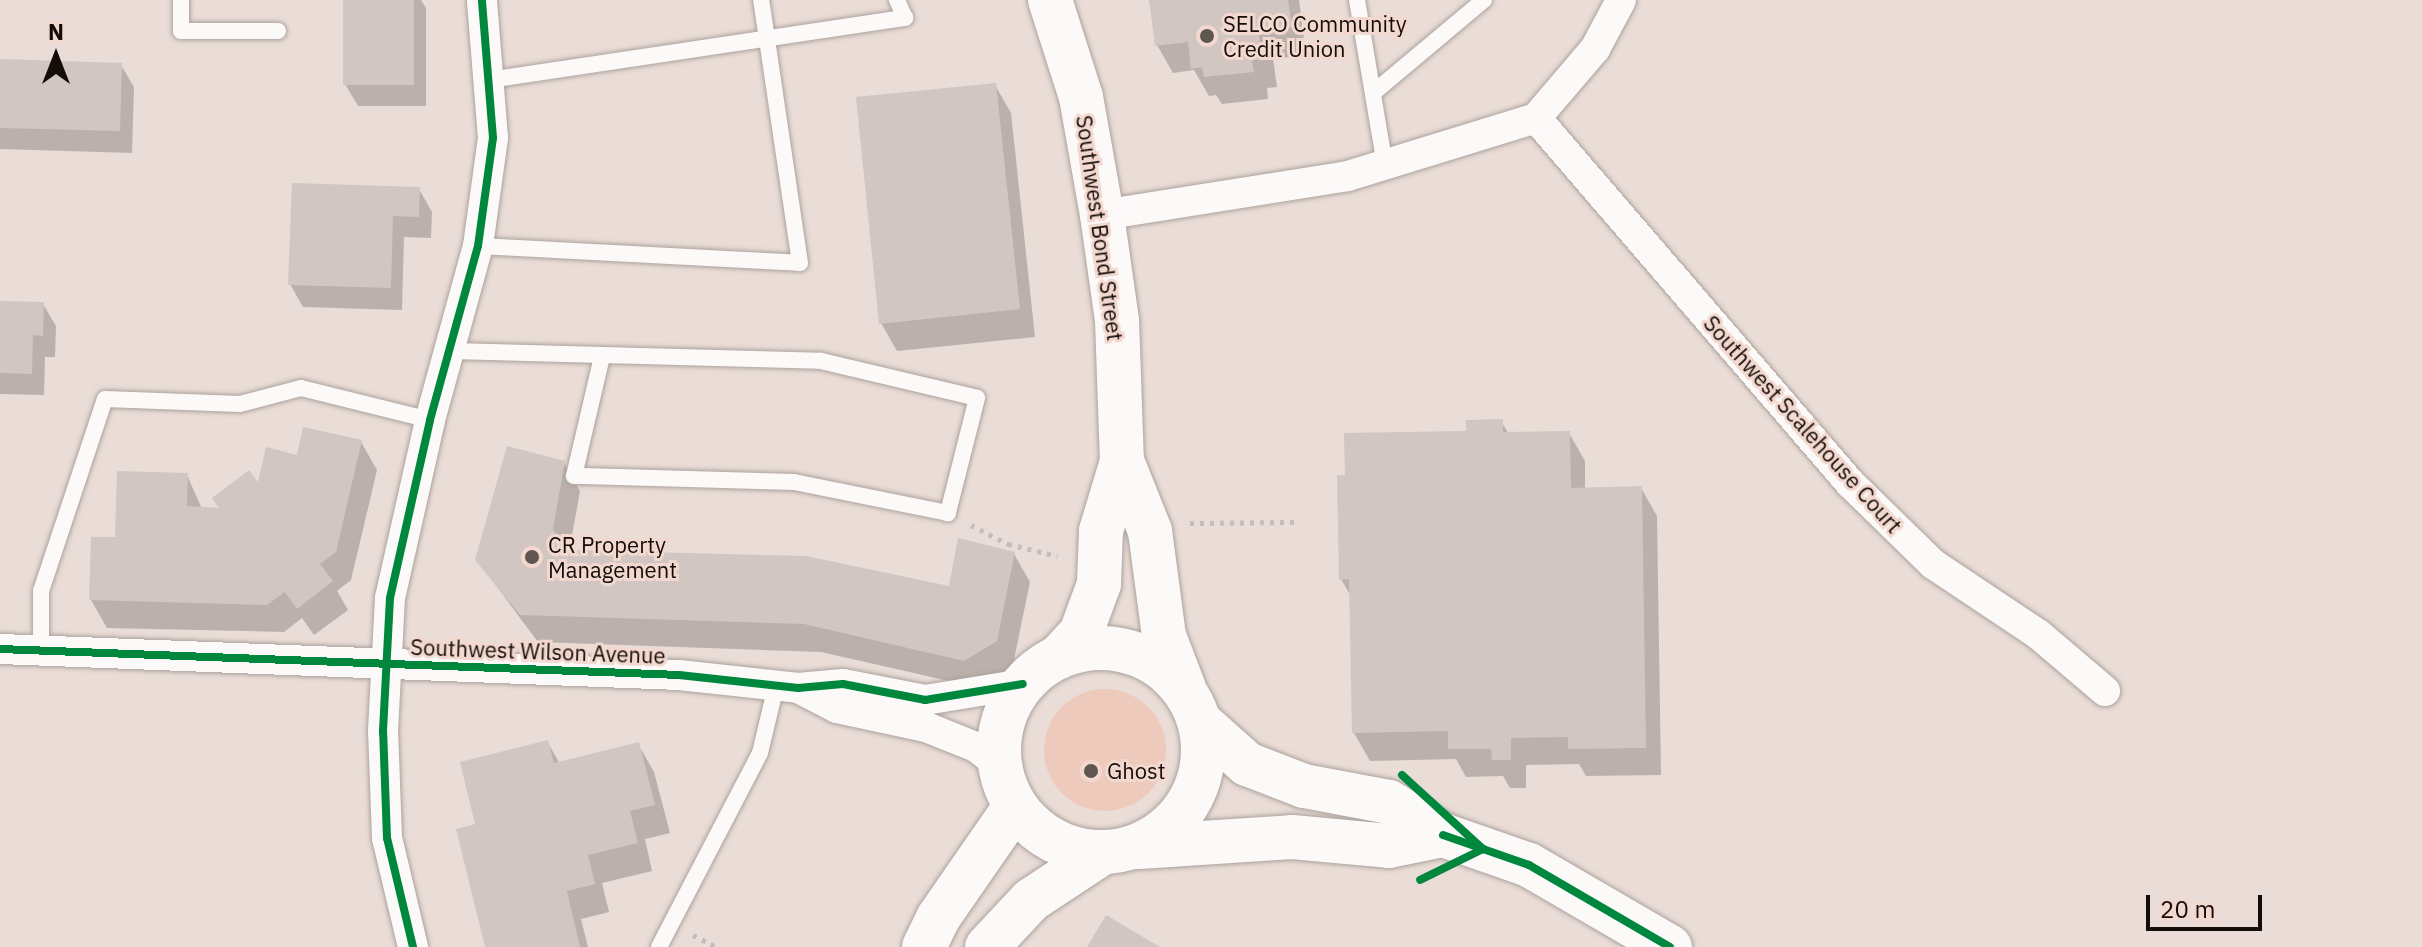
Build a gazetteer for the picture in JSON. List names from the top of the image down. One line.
{"streets":{"street":["Southwest Bond Street","Southwest Scalehouse Court","Southwest Wilson Avenue"]},"crossings":[["Southwest Bond Street","Southwest Wilson Avenue"]],"places":["SELCO Community Credit Union","CR Property Management","Ghost"],"scale_bar":"20 m","north":"top"}
